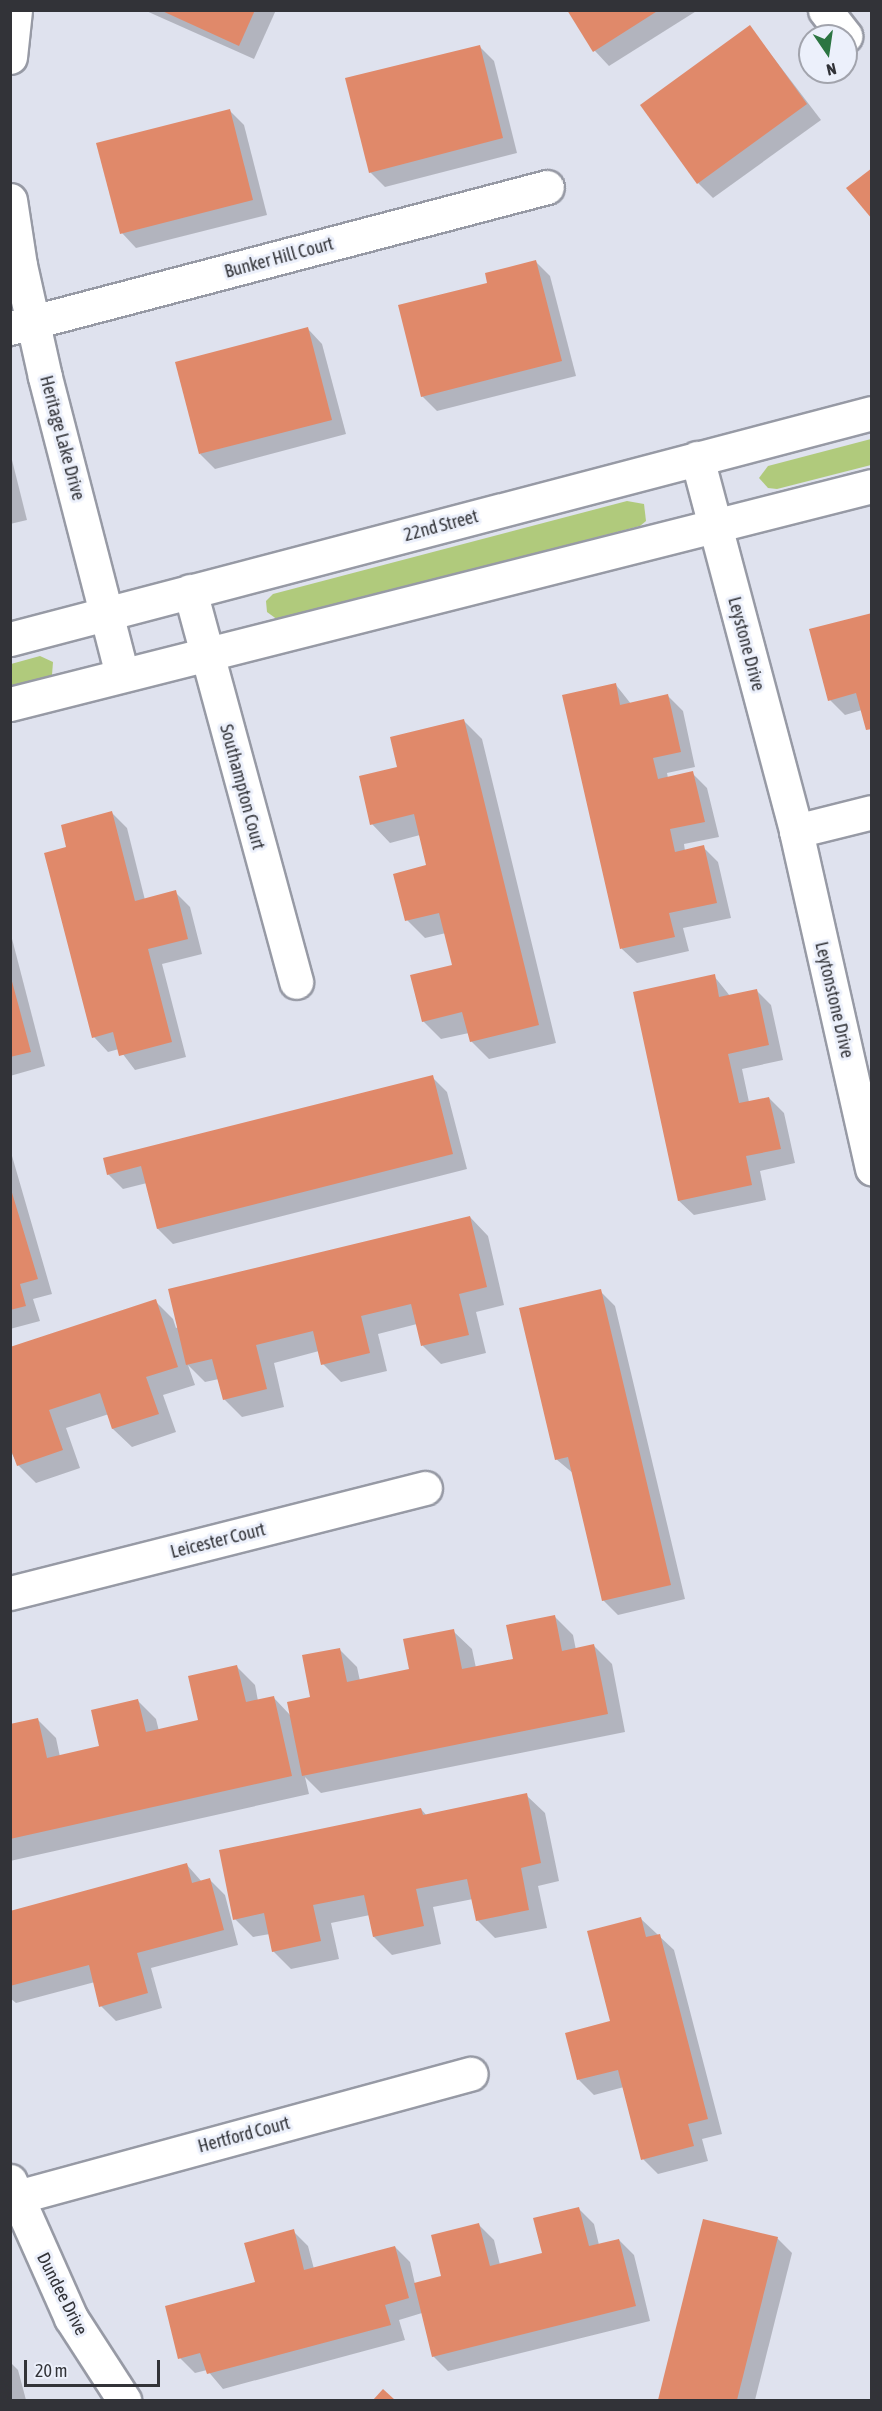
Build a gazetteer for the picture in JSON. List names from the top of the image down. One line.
{"streets":{"street":["Bunker Hill Court","Heritage Lake Drive","22nd Street","Leystone Drive","Southampton Court","Leytonstone Drive","Leicester Court","Hertford Court","Dundee Drive"]},"crossings":[["Bunker Hill Court","Heritage Lake Drive"],["Heritage Lake Drive","22nd Street"],["22nd Street","Leystone Drive"],["22nd Street","Southampton Court"],["Leystone Drive","Leytonstone Drive"],["Hertford Court","Dundee Drive"]],"scale_bar":"20 m","north":"bottom"}
